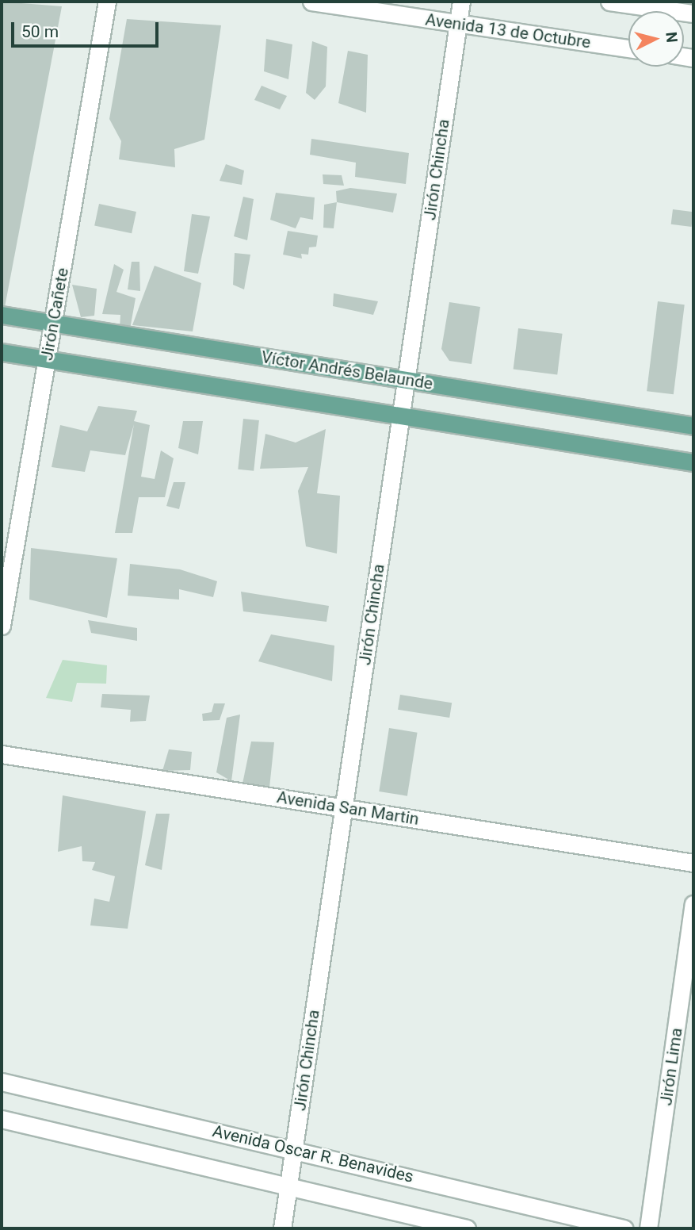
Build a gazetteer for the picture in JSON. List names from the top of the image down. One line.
{"streets":{"main road":["Víctor Andrés Belaunde"],"street":["Avenida 13 de Octubre","Jirón Chincha","Jirón Cañete","Avenida San Martin","Jirón Lima","Avenida Oscar R. Benavides"]},"crossings":[["Avenida 13 de Octubre","Jirón Chincha"],["Jirón Chincha","Víctor Andrés Belaunde"],["Jirón Chincha","Avenida San Martin"],["Jirón Chincha","Avenida Oscar R. Benavides"],["Jirón Cañete","Víctor Andrés Belaunde"]],"scale_bar":"50 m","north":"right"}
